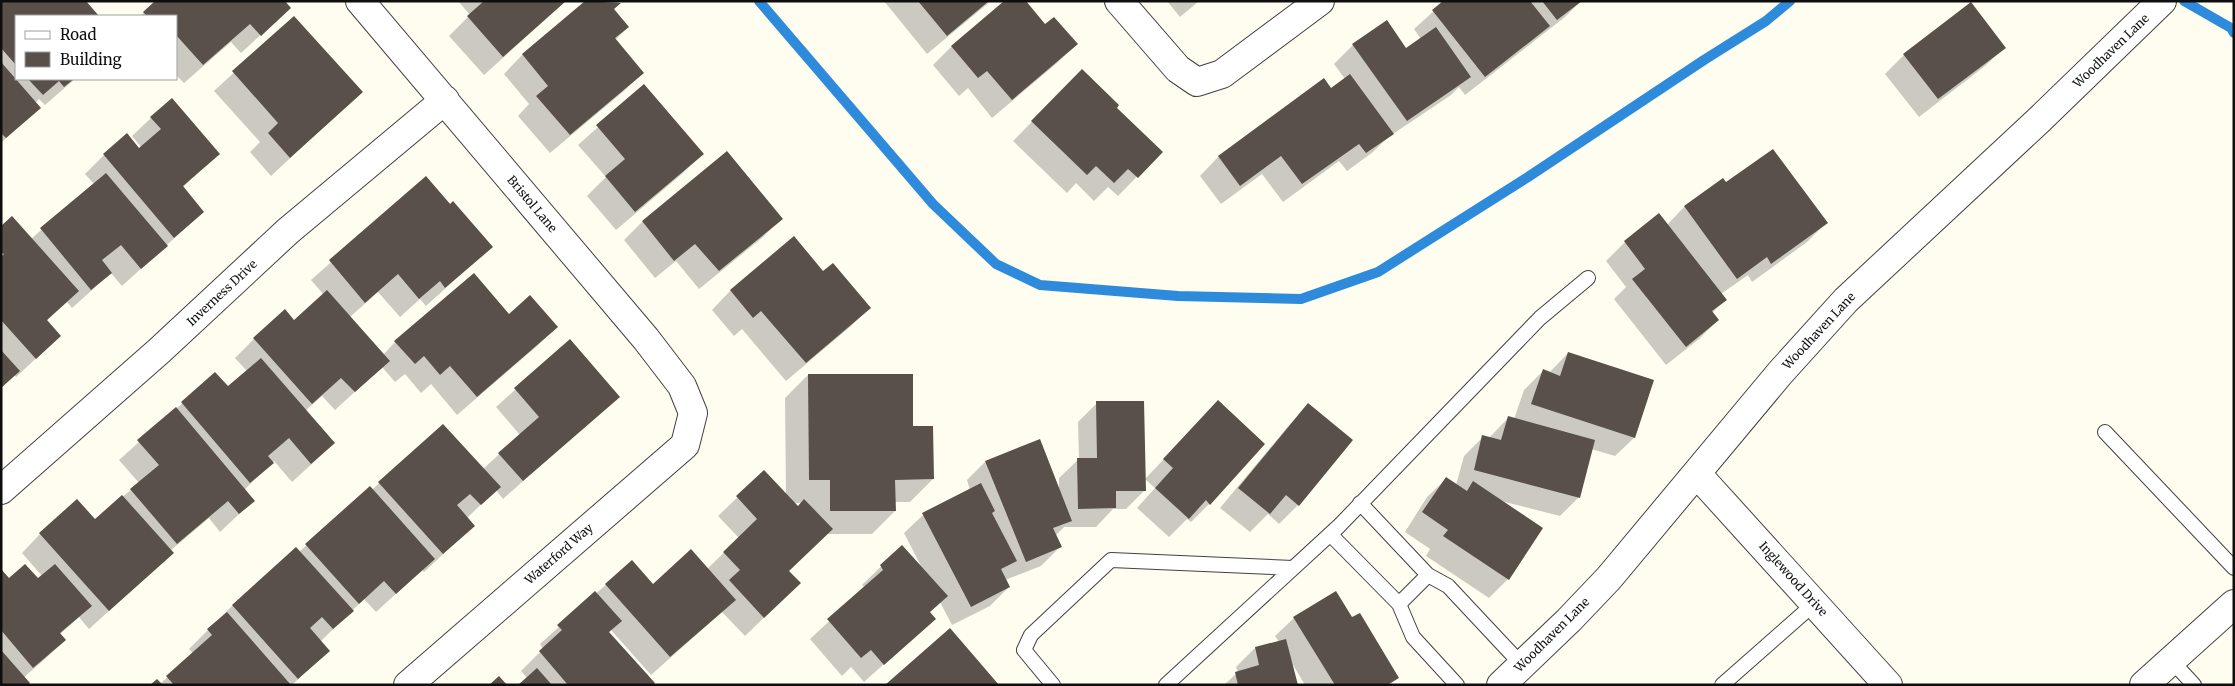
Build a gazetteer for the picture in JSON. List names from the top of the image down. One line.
{"streets":{"street":["Woodhaven Lane","Bristol Lane","Inverness Drive","Waterford Way","Inglewood Drive"]},"crossings":[["Woodhaven Lane","Inglewood Drive"],["Bristol Lane","Inverness Drive"],["Bristol Lane","Waterford Way"]],"legend":["Road","Building"]}
